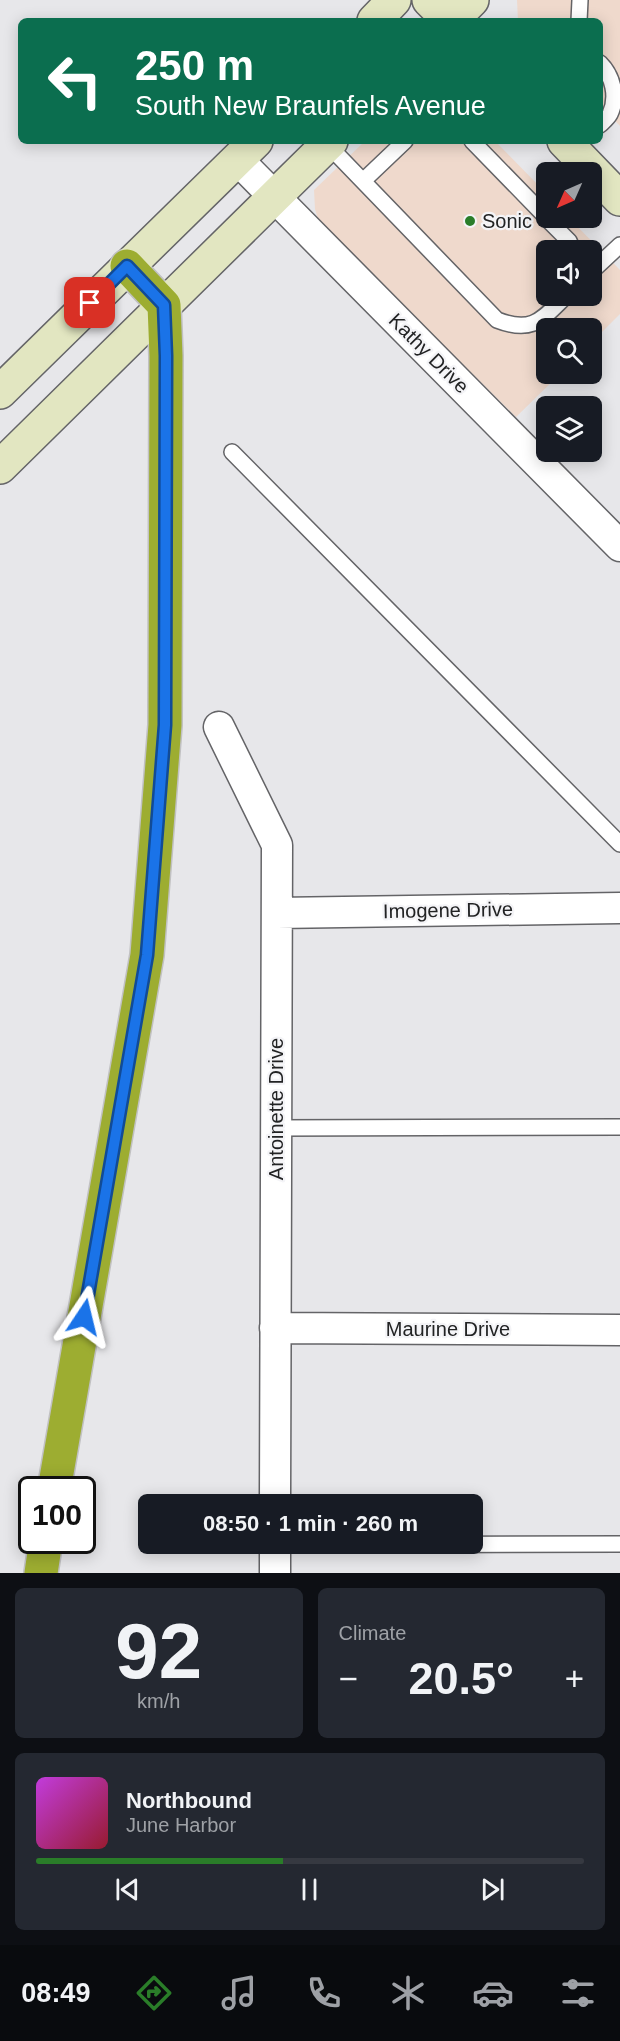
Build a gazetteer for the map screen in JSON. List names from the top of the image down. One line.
{"streets":{"street":["Kathy Drive","Imogene Drive","Antoinette Drive","Maurine Drive"]},"crossings":[["Imogene Drive","Antoinette Drive"],["Antoinette Drive","Maurine Drive"]],"places":["Sonic"],"north":"bottom left","page":{"turn":["250 m","South New Braunfels Avenue"],"limit":"100","trip":"08:50 · 1 min · 260 m","tile":[["92","km/h"],"Climate"],"heat":["−","20.5°","+"],"song":["Northbound","June Harbor"],"tabs":"08:49"}}
